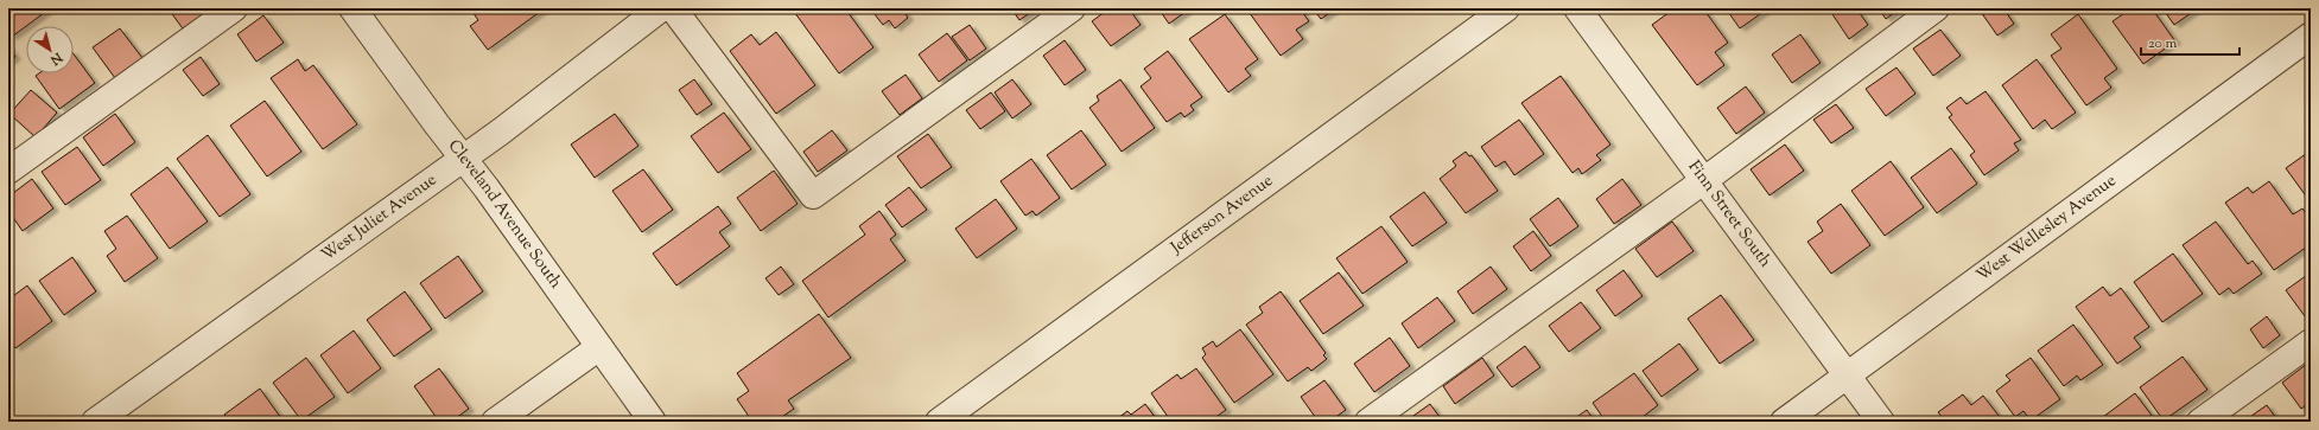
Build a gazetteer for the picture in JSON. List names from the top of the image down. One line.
{"streets":{"street":["Cleveland Avenue South","Jefferson Avenue","Finn Street South","West Juliet Avenue","West Wellesley Avenue"]},"crossings":[["Cleveland Avenue South","West Juliet Avenue"],["Finn Street South","West Wellesley Avenue"]],"scale_bar":"20 m","north":"bottom right"}
